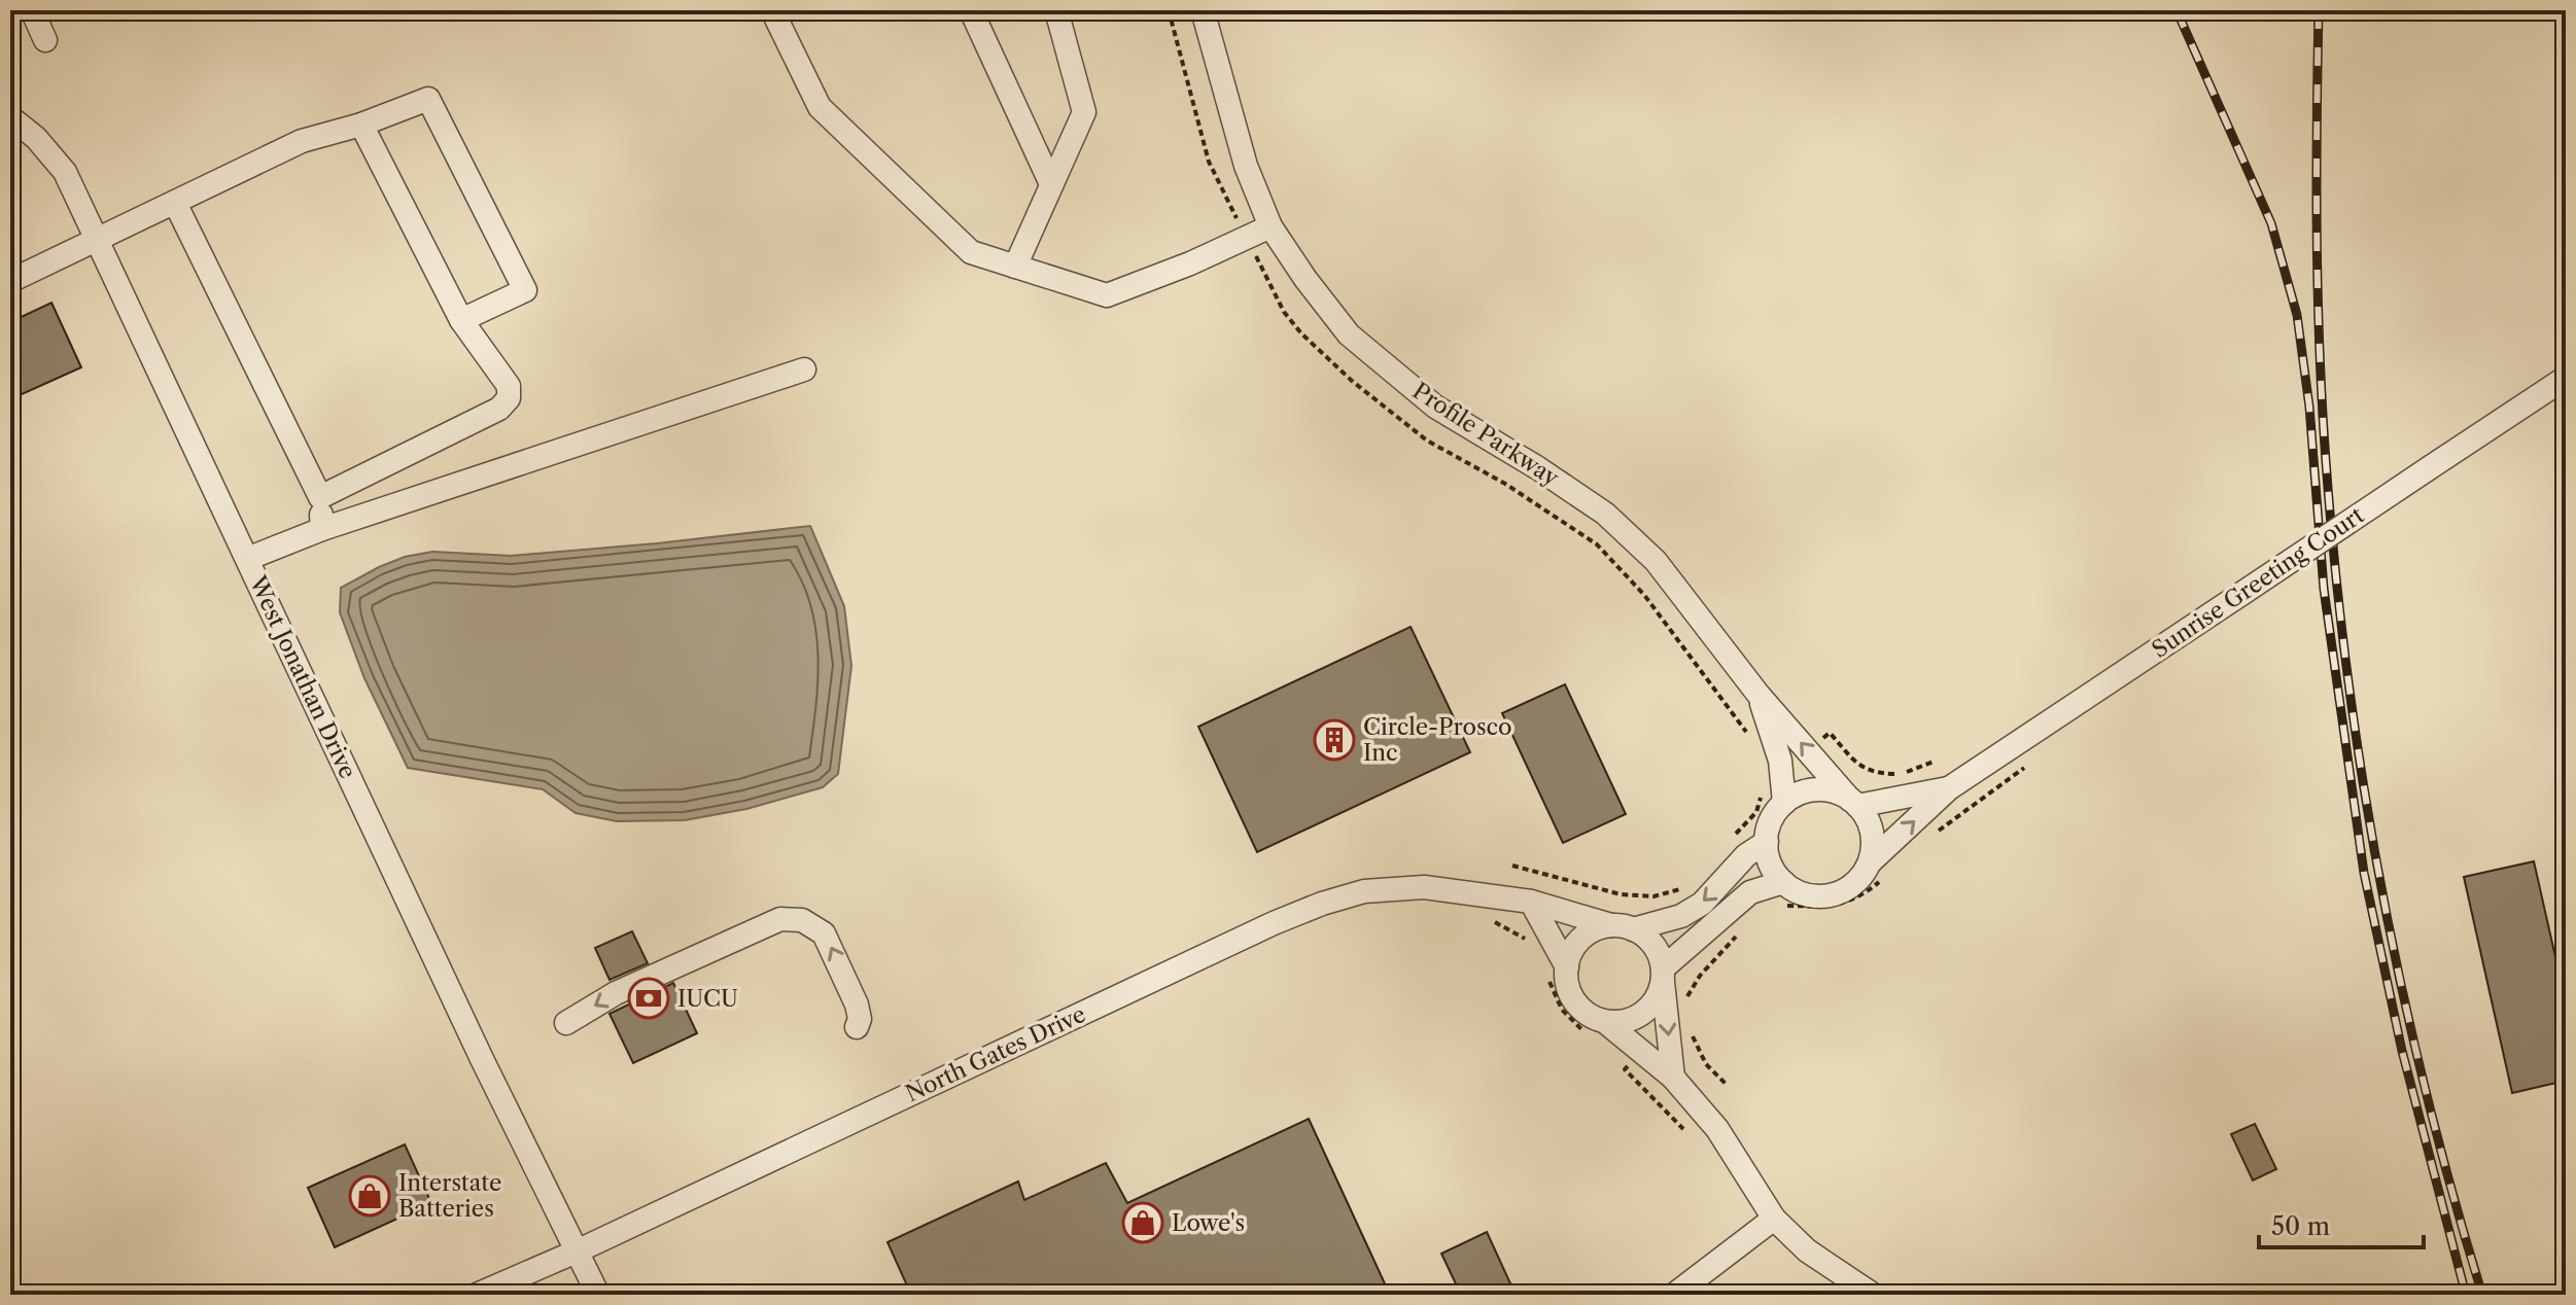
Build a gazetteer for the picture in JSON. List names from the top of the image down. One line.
{"streets":{"street":["Profile Parkway","Sunrise Greeting Court","West Jonathan Drive","North Gates Drive"]},"crossings":[["Profile Parkway","Sunrise Greeting Court"],["West Jonathan Drive","North Gates Drive"]],"places":{"building":["Circle-Prosco Inc"],"bank":["IUCU"],"shop":["Interstate Batteries","Lowe's"]},"scale_bar":"50 m"}
